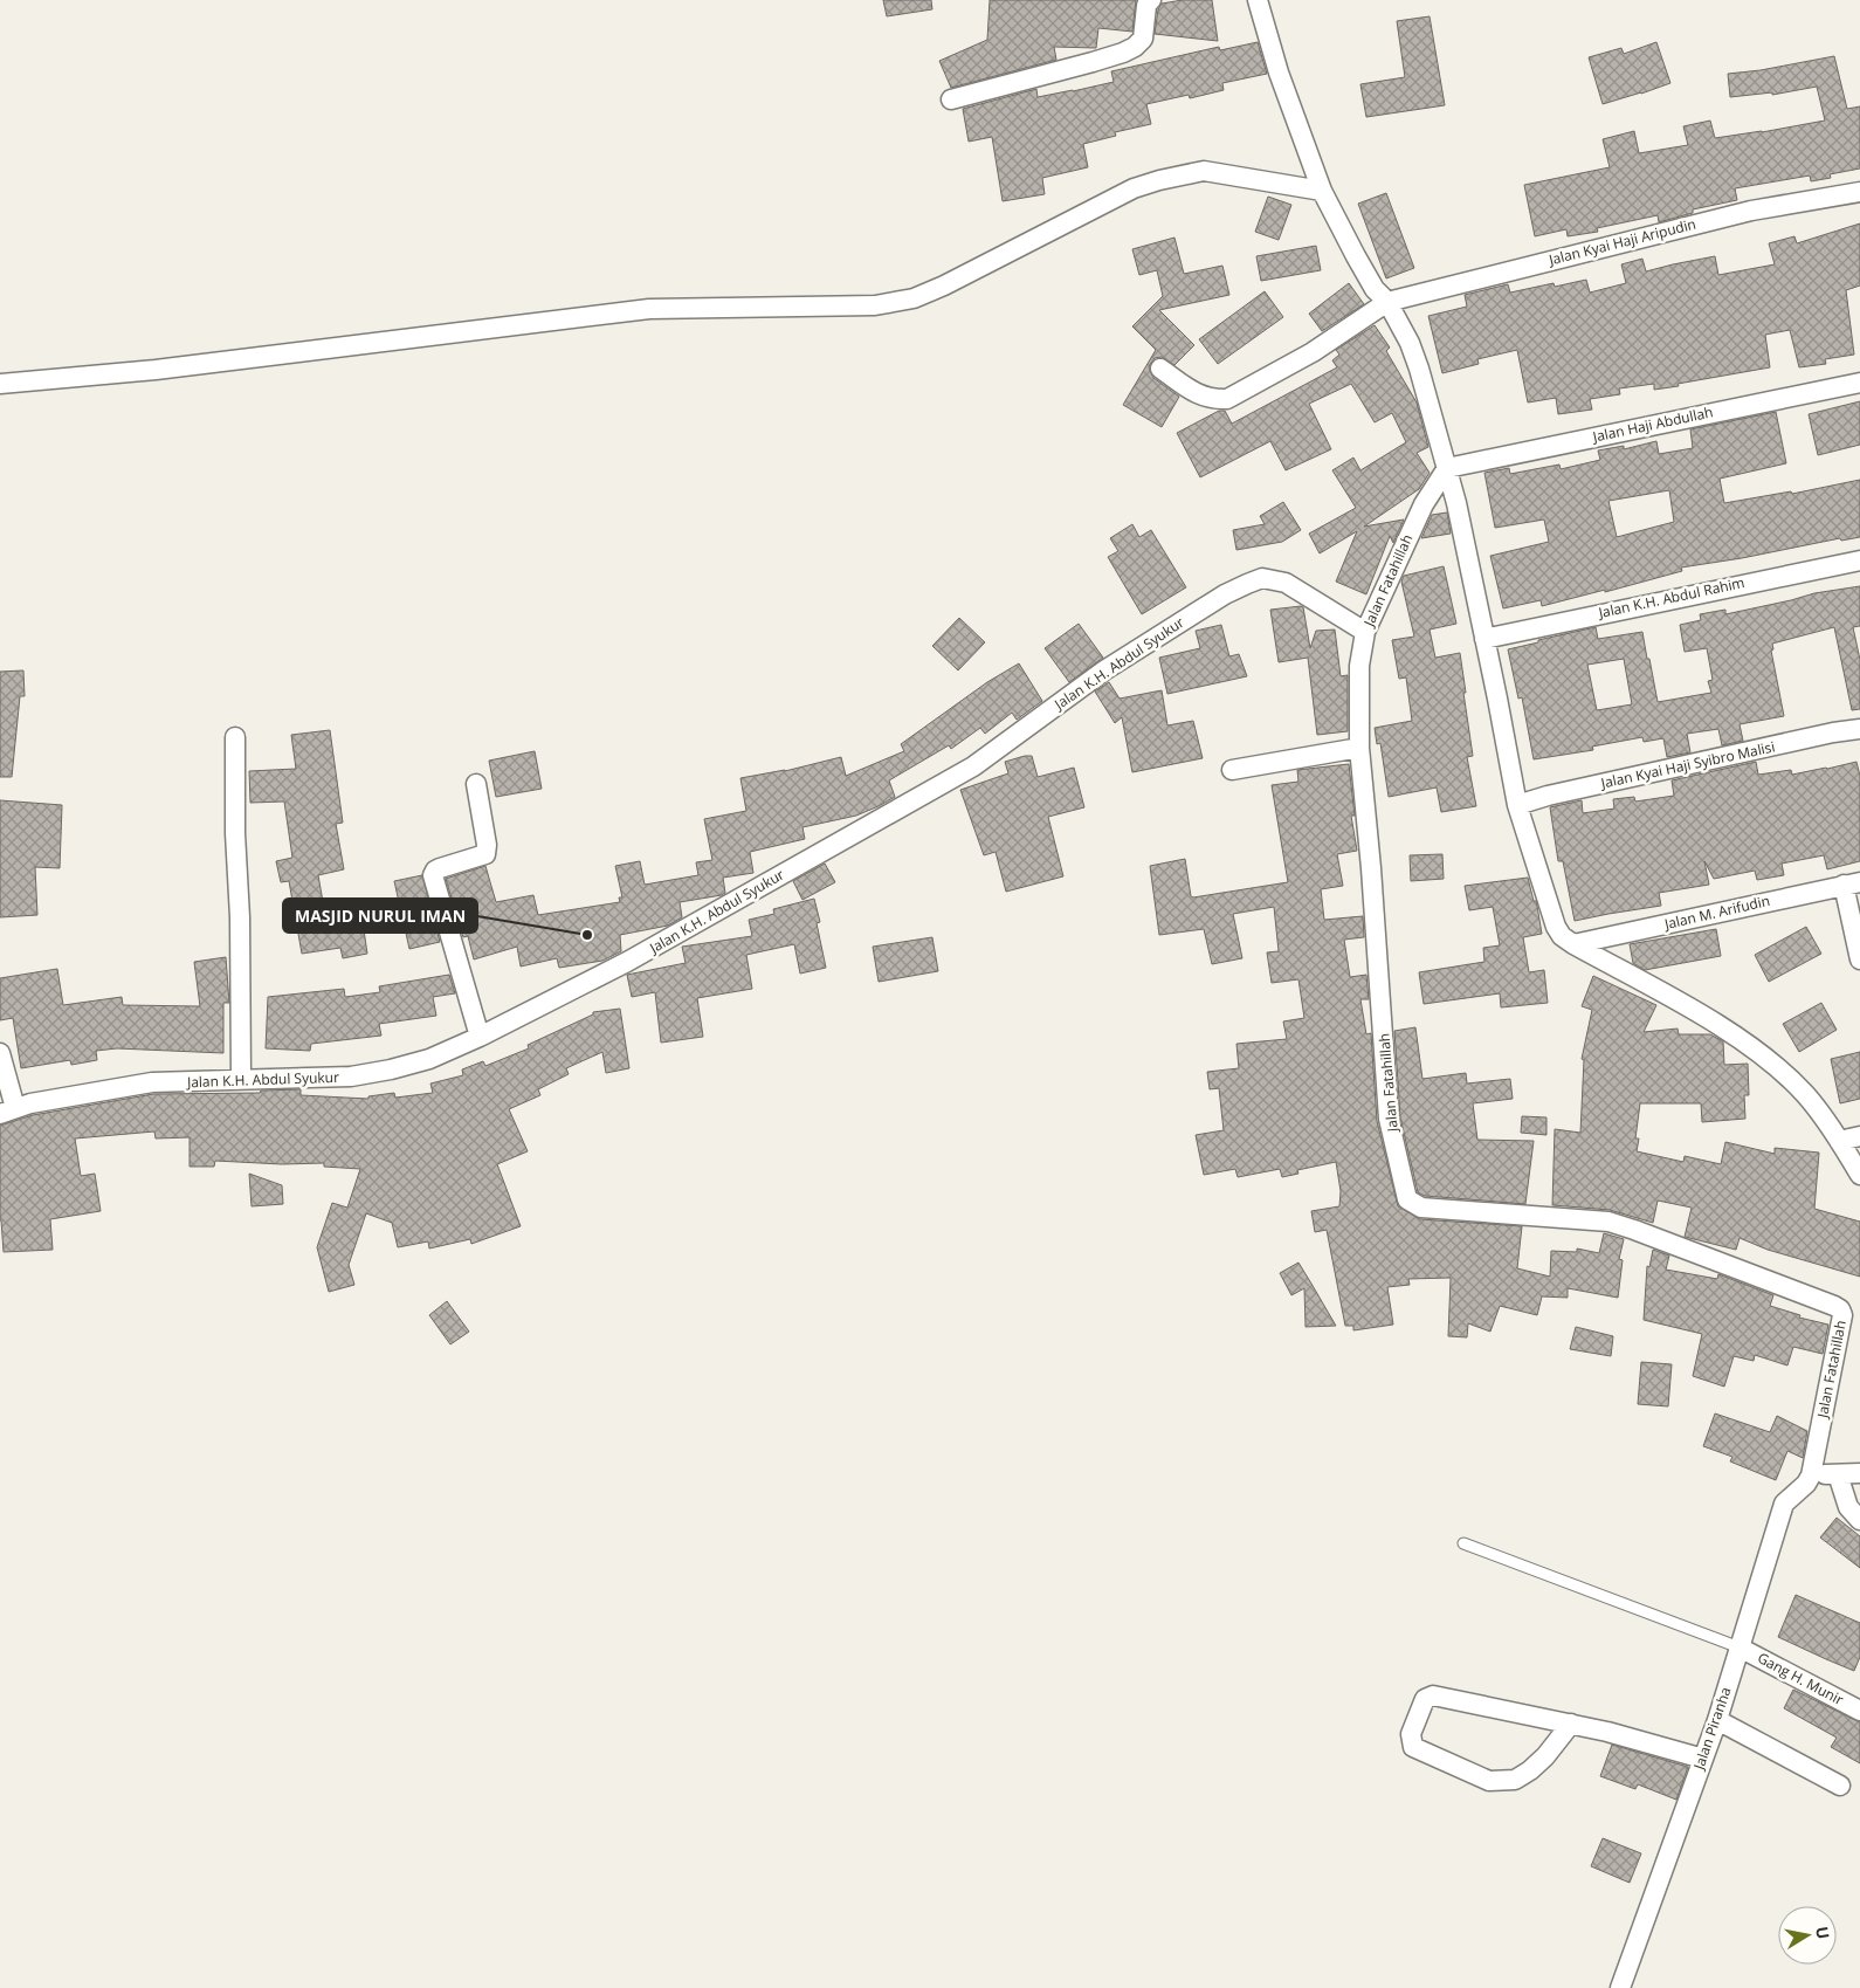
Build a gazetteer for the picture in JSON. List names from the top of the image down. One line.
{"streets":{"street":["Jalan Kyai Haji Aripudin","Jalan Haji Abdullah","Jalan Fatahillah","Jalan K.H. Abdul Rahim","Jalan K.H. Abdul Syukur","Jalan Kyai Haji Syibro Malisi","Jalan M. Arifudin","Gang H. Munir","Jalan Piranha"]},"crossings":[["Jalan Haji Abdullah","Jalan Fatahillah"],["Jalan Fatahillah","Jalan K.H. Abdul Syukur"],["Jalan Fatahillah","Jalan Piranha"],["Gang H. Munir","Jalan Piranha"]],"places":["MASJID NURUL IMAN"],"north":"right"}
